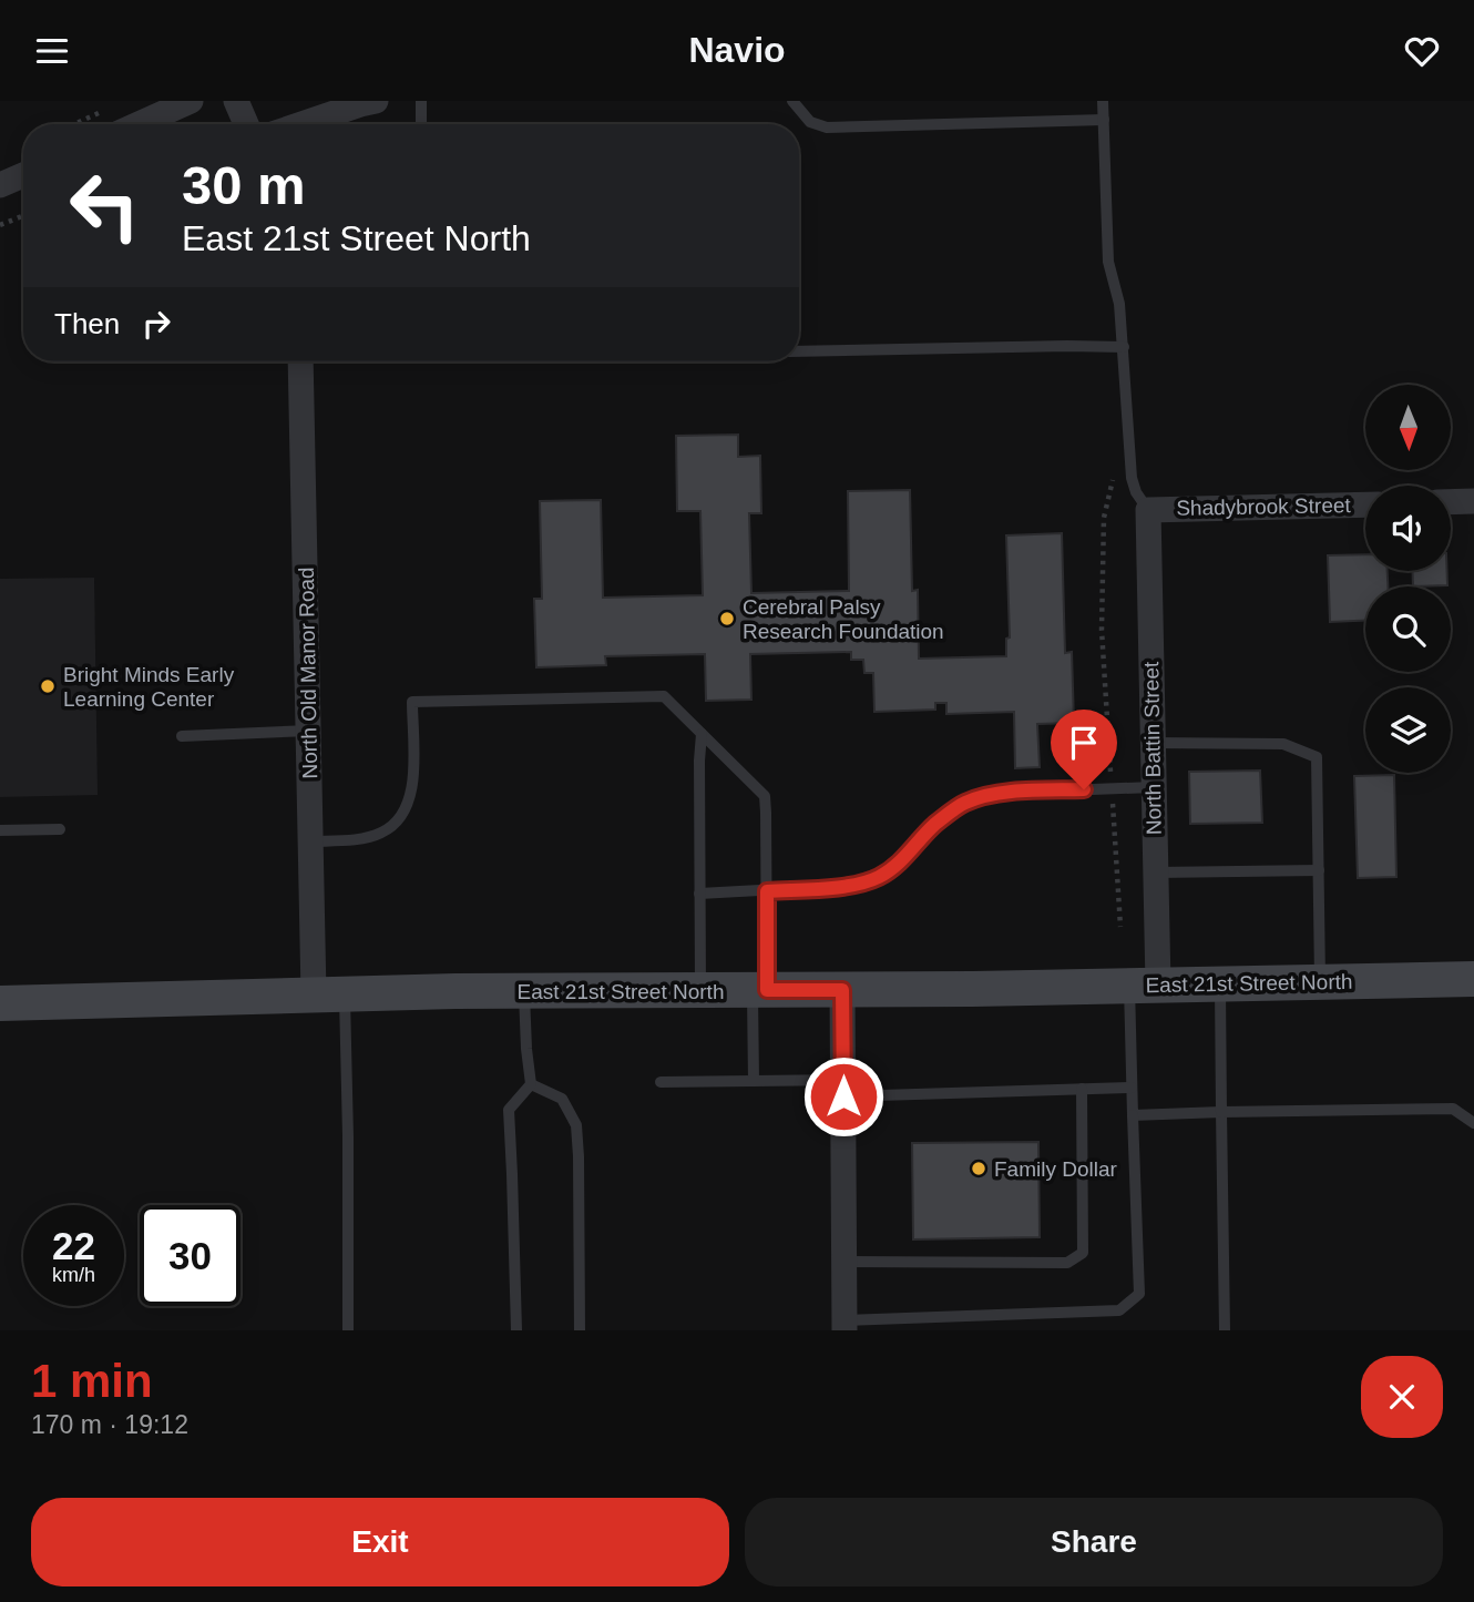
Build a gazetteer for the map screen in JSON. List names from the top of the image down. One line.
{"streets":{"main road":["East 21st Street North"],"street":["Shadybrook Street","North Old Manor Road","North Battin Street"]},"crossings":[["Shadybrook Street","North Battin Street"],["North Old Manor Road","East 21st Street North"],["North Battin Street","East 21st Street North"]],"places":["Cerebral Palsy Research Foundation","Bright Minds Early Learning Center","Family Dollar"],"north":"bottom","page":{"header":"Navio","turn":["30 m","East 21st Street North"],"then":"Then","speed":"22 km/h","limit":"30","heading":["1 min","170 m · 19:12"],"buttons":["Exit","Share"]}}
